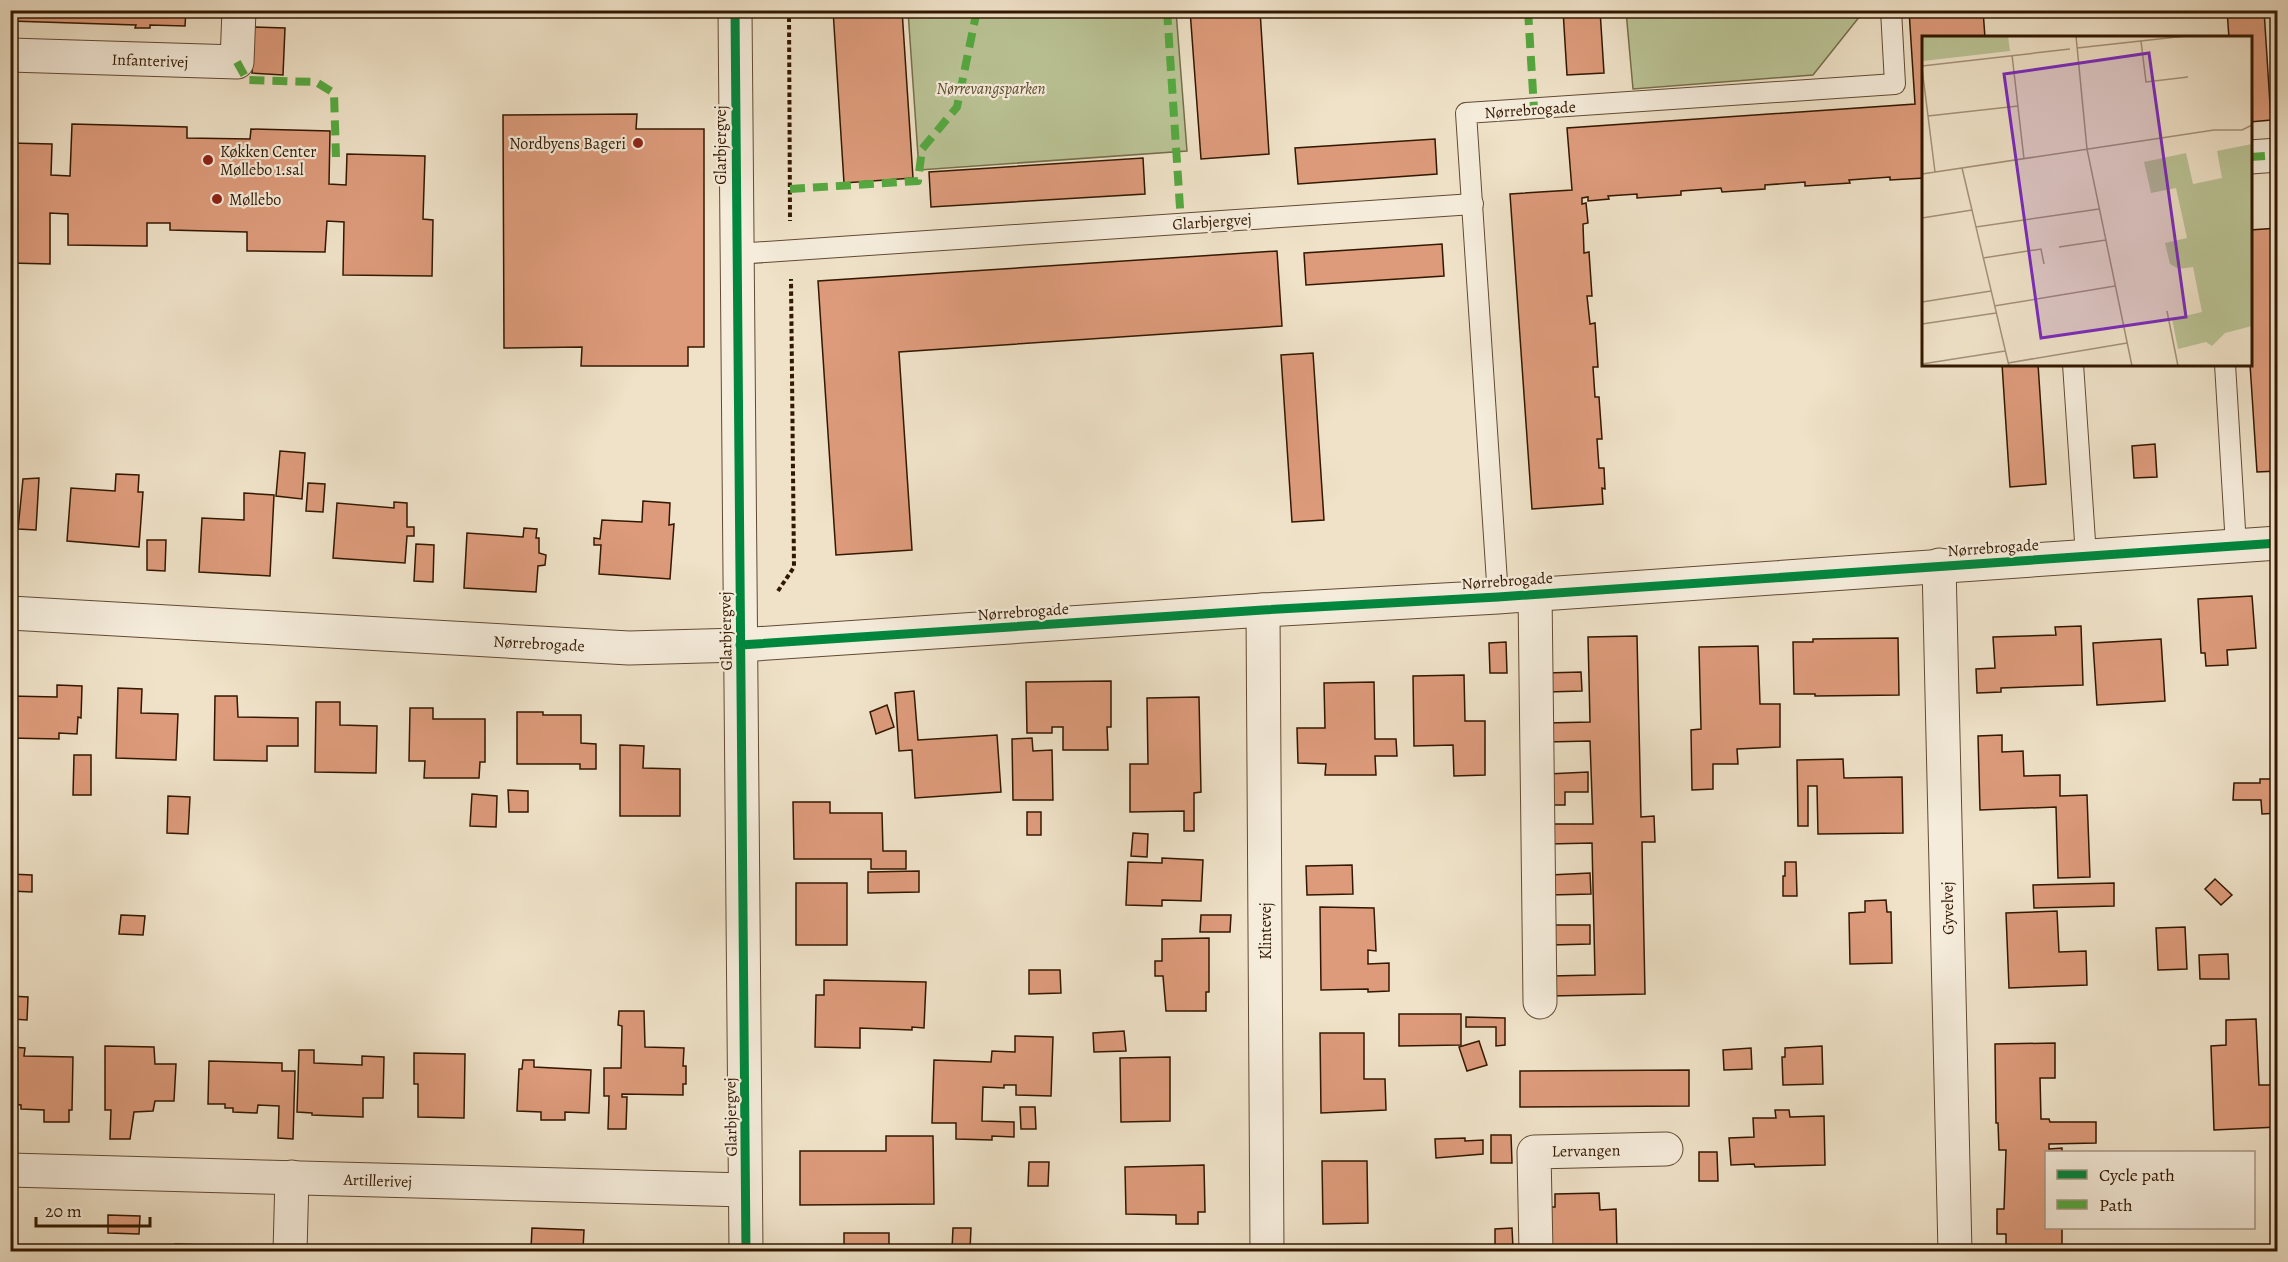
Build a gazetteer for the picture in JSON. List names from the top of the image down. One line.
{"streets":{"street":["Infanterivej","Nørrebrogade","Glarbjergvej","Gyvelvej","Klintevej","Lervangen","Artillerivej"]},"crossings":[["Nørrebrogade","Glarbjergvej"],["Nørrebrogade","Gyvelvej"],["Nørrebrogade","Klintevej"],["Glarbjergvej","Artillerivej"]],"parks":["Nørrevangsparken"],"places":["Nordbyens Bageri","Køkken Center Møllebo 1.sal","Møllebo"],"legend":["Cycle path","Path"],"scale_bar":"20 m"}
